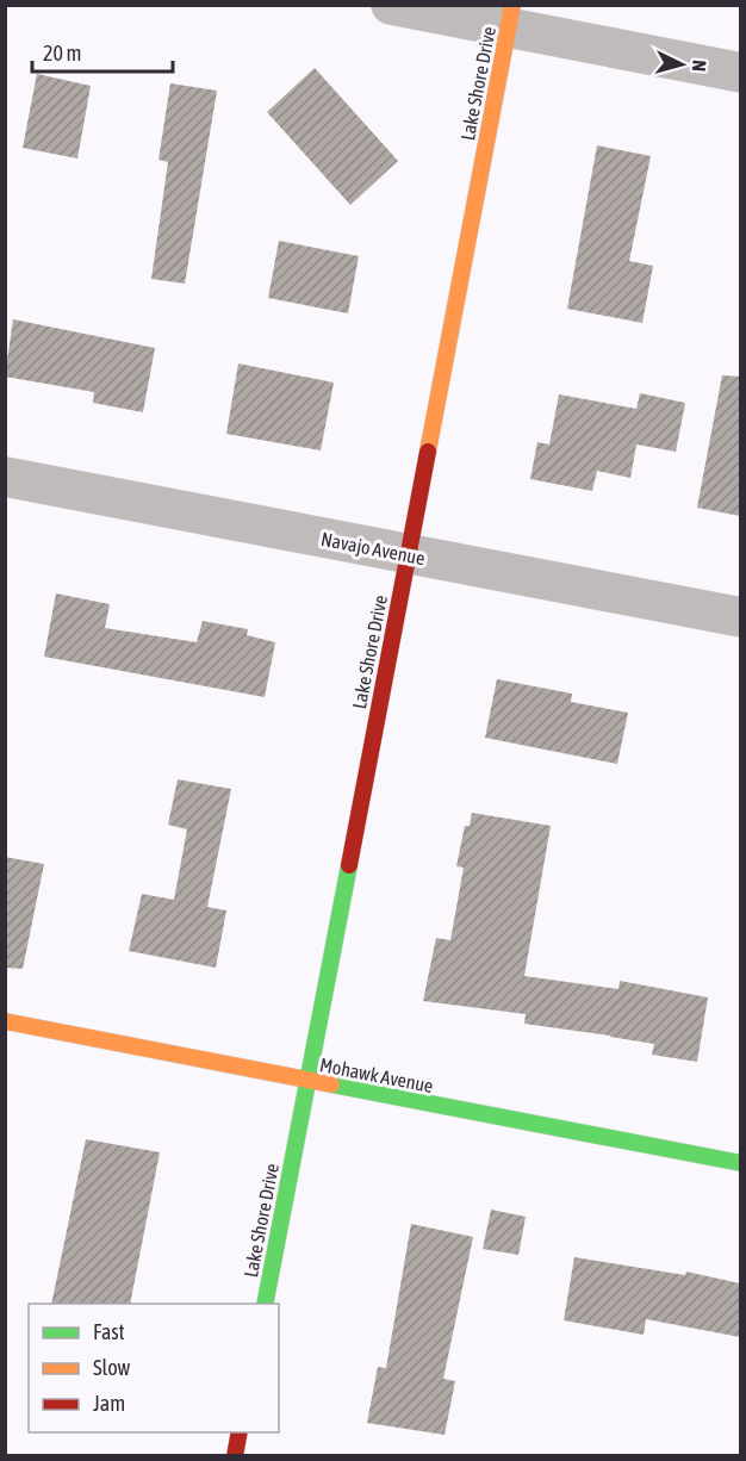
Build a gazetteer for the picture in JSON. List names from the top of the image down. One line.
{"streets":{"street":["Lake Shore Drive","Navajo Avenue","Mohawk Avenue"]},"crossings":[["Lake Shore Drive","Navajo Avenue"],["Lake Shore Drive","Mohawk Avenue"]],"legend":["Fast","Slow","Jam"],"scale_bar":"20 m","north":"right"}
